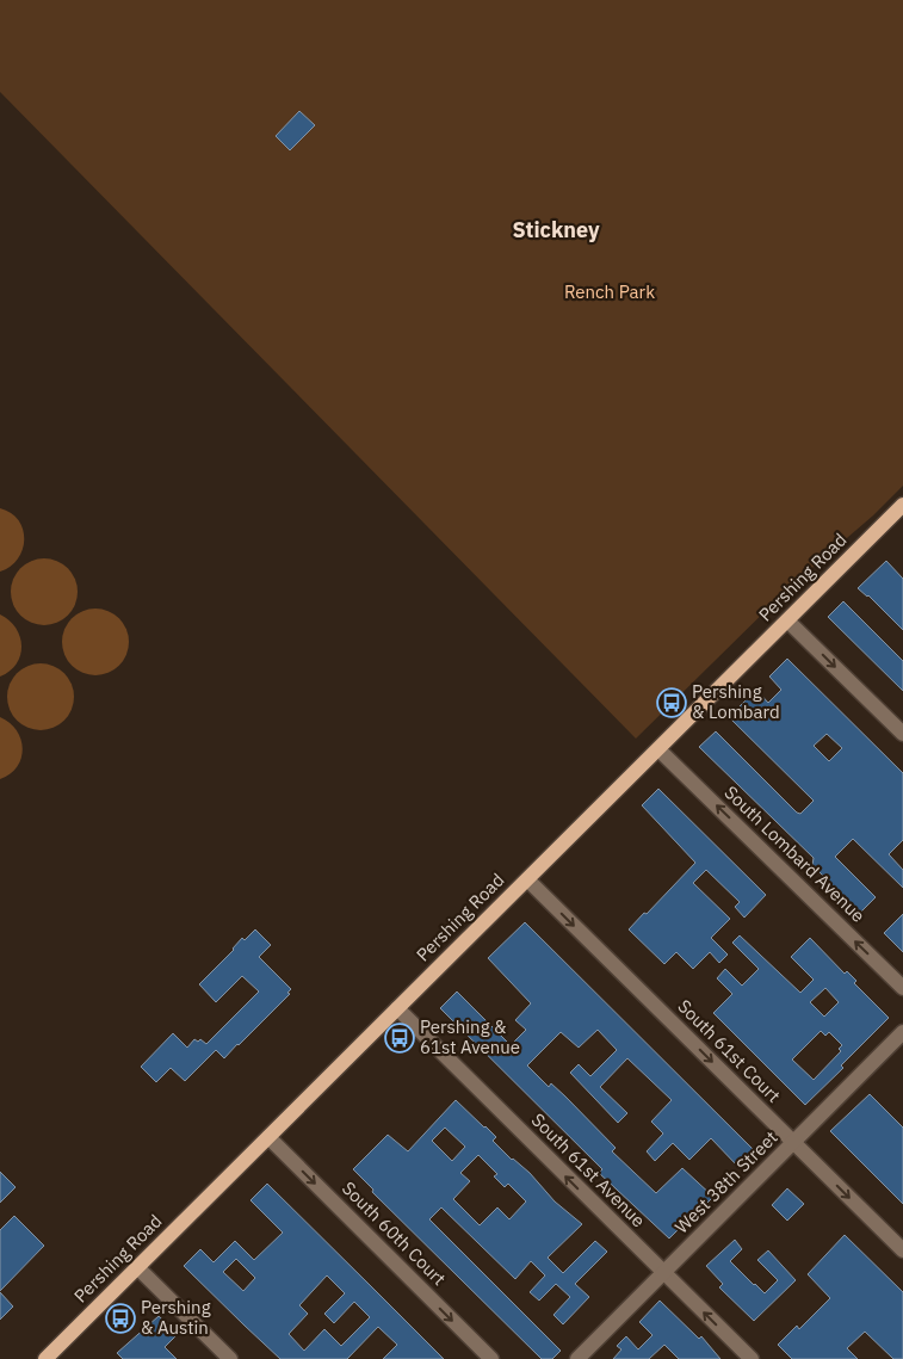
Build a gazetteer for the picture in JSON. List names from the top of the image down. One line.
{"streets":{"main road":["Pershing Road"],"street":["South Lombard Avenue","South 61st Court","South 61st Avenue","West 38th Street","South 60th Court"]},"crossings":[["Pershing Road","South Lombard Avenue"],["Pershing Road","South 61st Court"],["Pershing Road","South 61st Avenue"],["Pershing Road","South 60th Court"],["South 61st Court","West 38th Street"],["South 61st Avenue","West 38th Street"]],"one_way":["South Lombard Avenue","South 61st Court","South 61st Avenue","South 60th Court"],"districts":["Stickney"],"parks":["Rench Park"],"places":{"bus stop":["Pershing & Lombard","Pershing & 61st Avenue","Pershing & Austin"]}}
